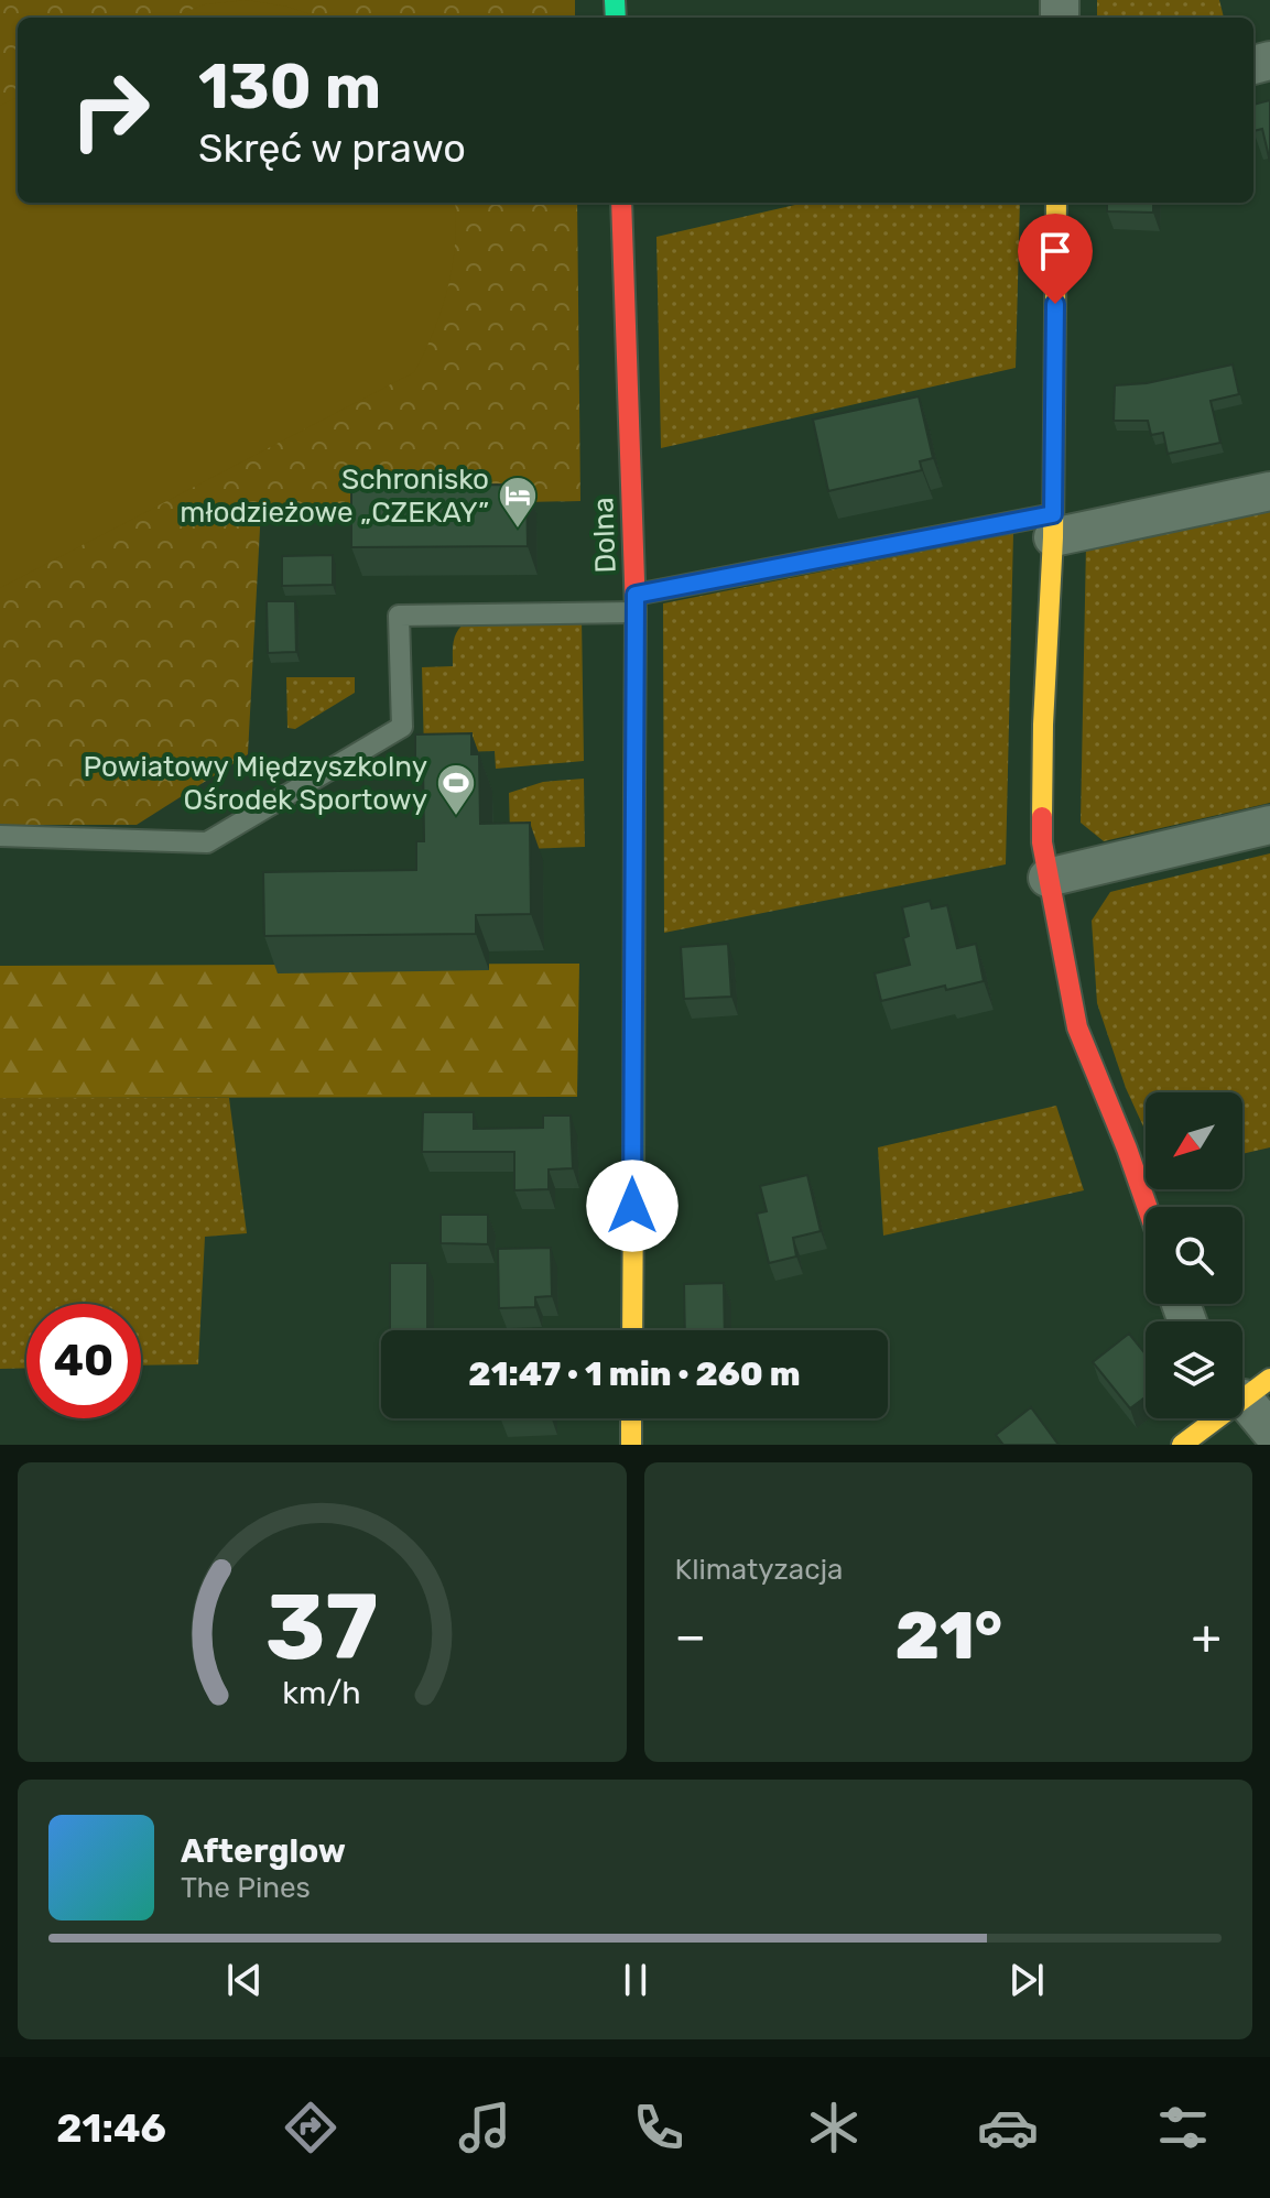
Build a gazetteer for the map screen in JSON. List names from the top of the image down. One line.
{"streets":{"street":["Dolna"]},"places":{"hotel":["Schronisko młodzieżowe „CZEKAY”"],"sports":["Powiatowy Międzyszkolny Ośrodek Sportowy"]},"north":"bottom left","page":{"turn":["130 m","Skręć w prawo"],"limit":"40","trip":"21:47 · 1 min · 260 m","tile":"Klimatyzacja","heat":["−","21°","+"],"song":["Afterglow","The Pines"],"tabs":"21:46","gauge":["37","km/h"]}}
